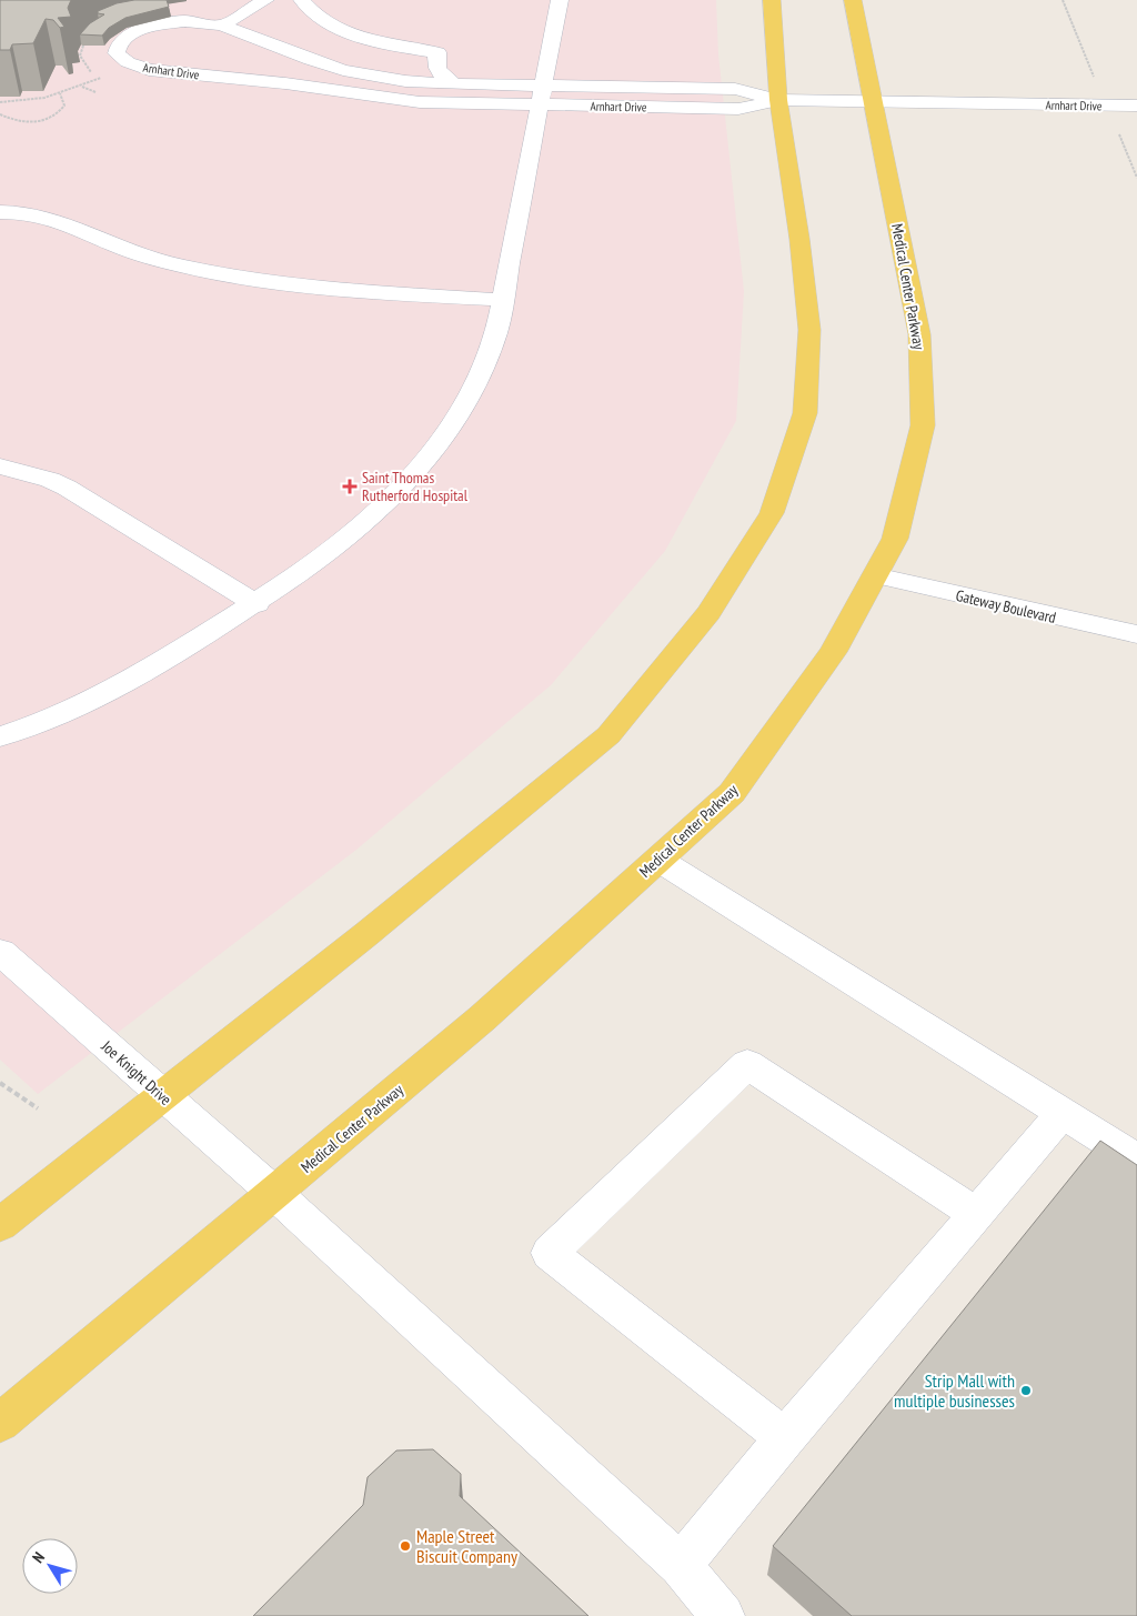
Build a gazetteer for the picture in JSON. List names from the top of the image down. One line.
{"streets":{"main road":["Medical Center Parkway"],"street":["Arnhart Drive","Gateway Boulevard","Joe Knight Drive"]},"crossings":[["Arnhart Drive","Medical Center Parkway"],["Medical Center Parkway","Gateway Boulevard"],["Medical Center Parkway","Joe Knight Drive"]],"places":{"health":["Saint Thomas Rutherford Hospital"],"other":["Strip Mall with multiple businesses","Maple Street Biscuit Company"]},"north":"top left"}
